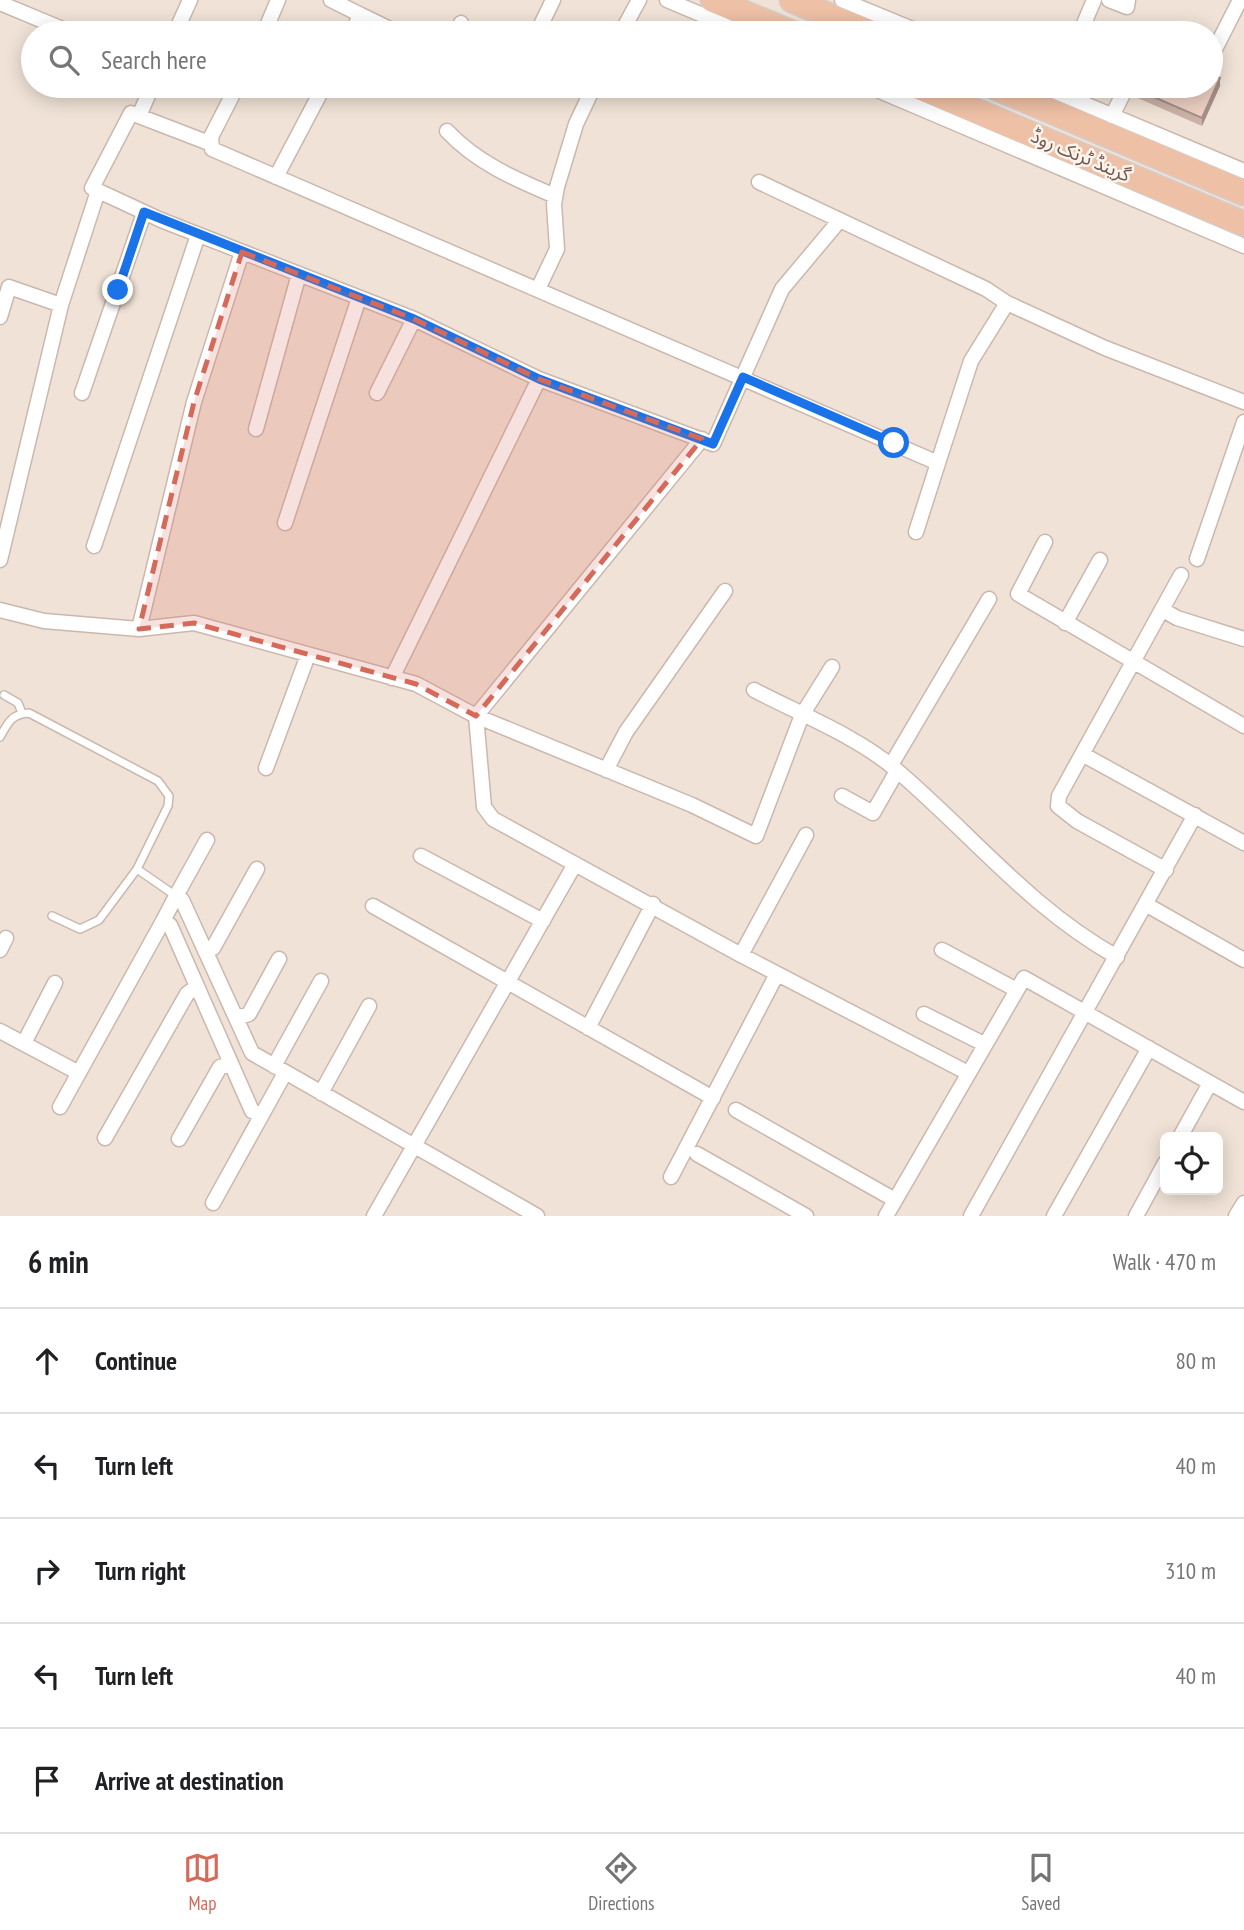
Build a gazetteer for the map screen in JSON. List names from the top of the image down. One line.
{"streets":{"highway":["گرینڈ ٹرنک روڈ"]},"page":{"search":"Search here","heading":["6 min","Walk · 470 m"],"list":[["Continue","80 m"],["Turn left","40 m"],["Turn right","310 m"],["Turn left","40 m"],"Arrive at destination"],"nav":["Map","Directions","Saved"]}}
